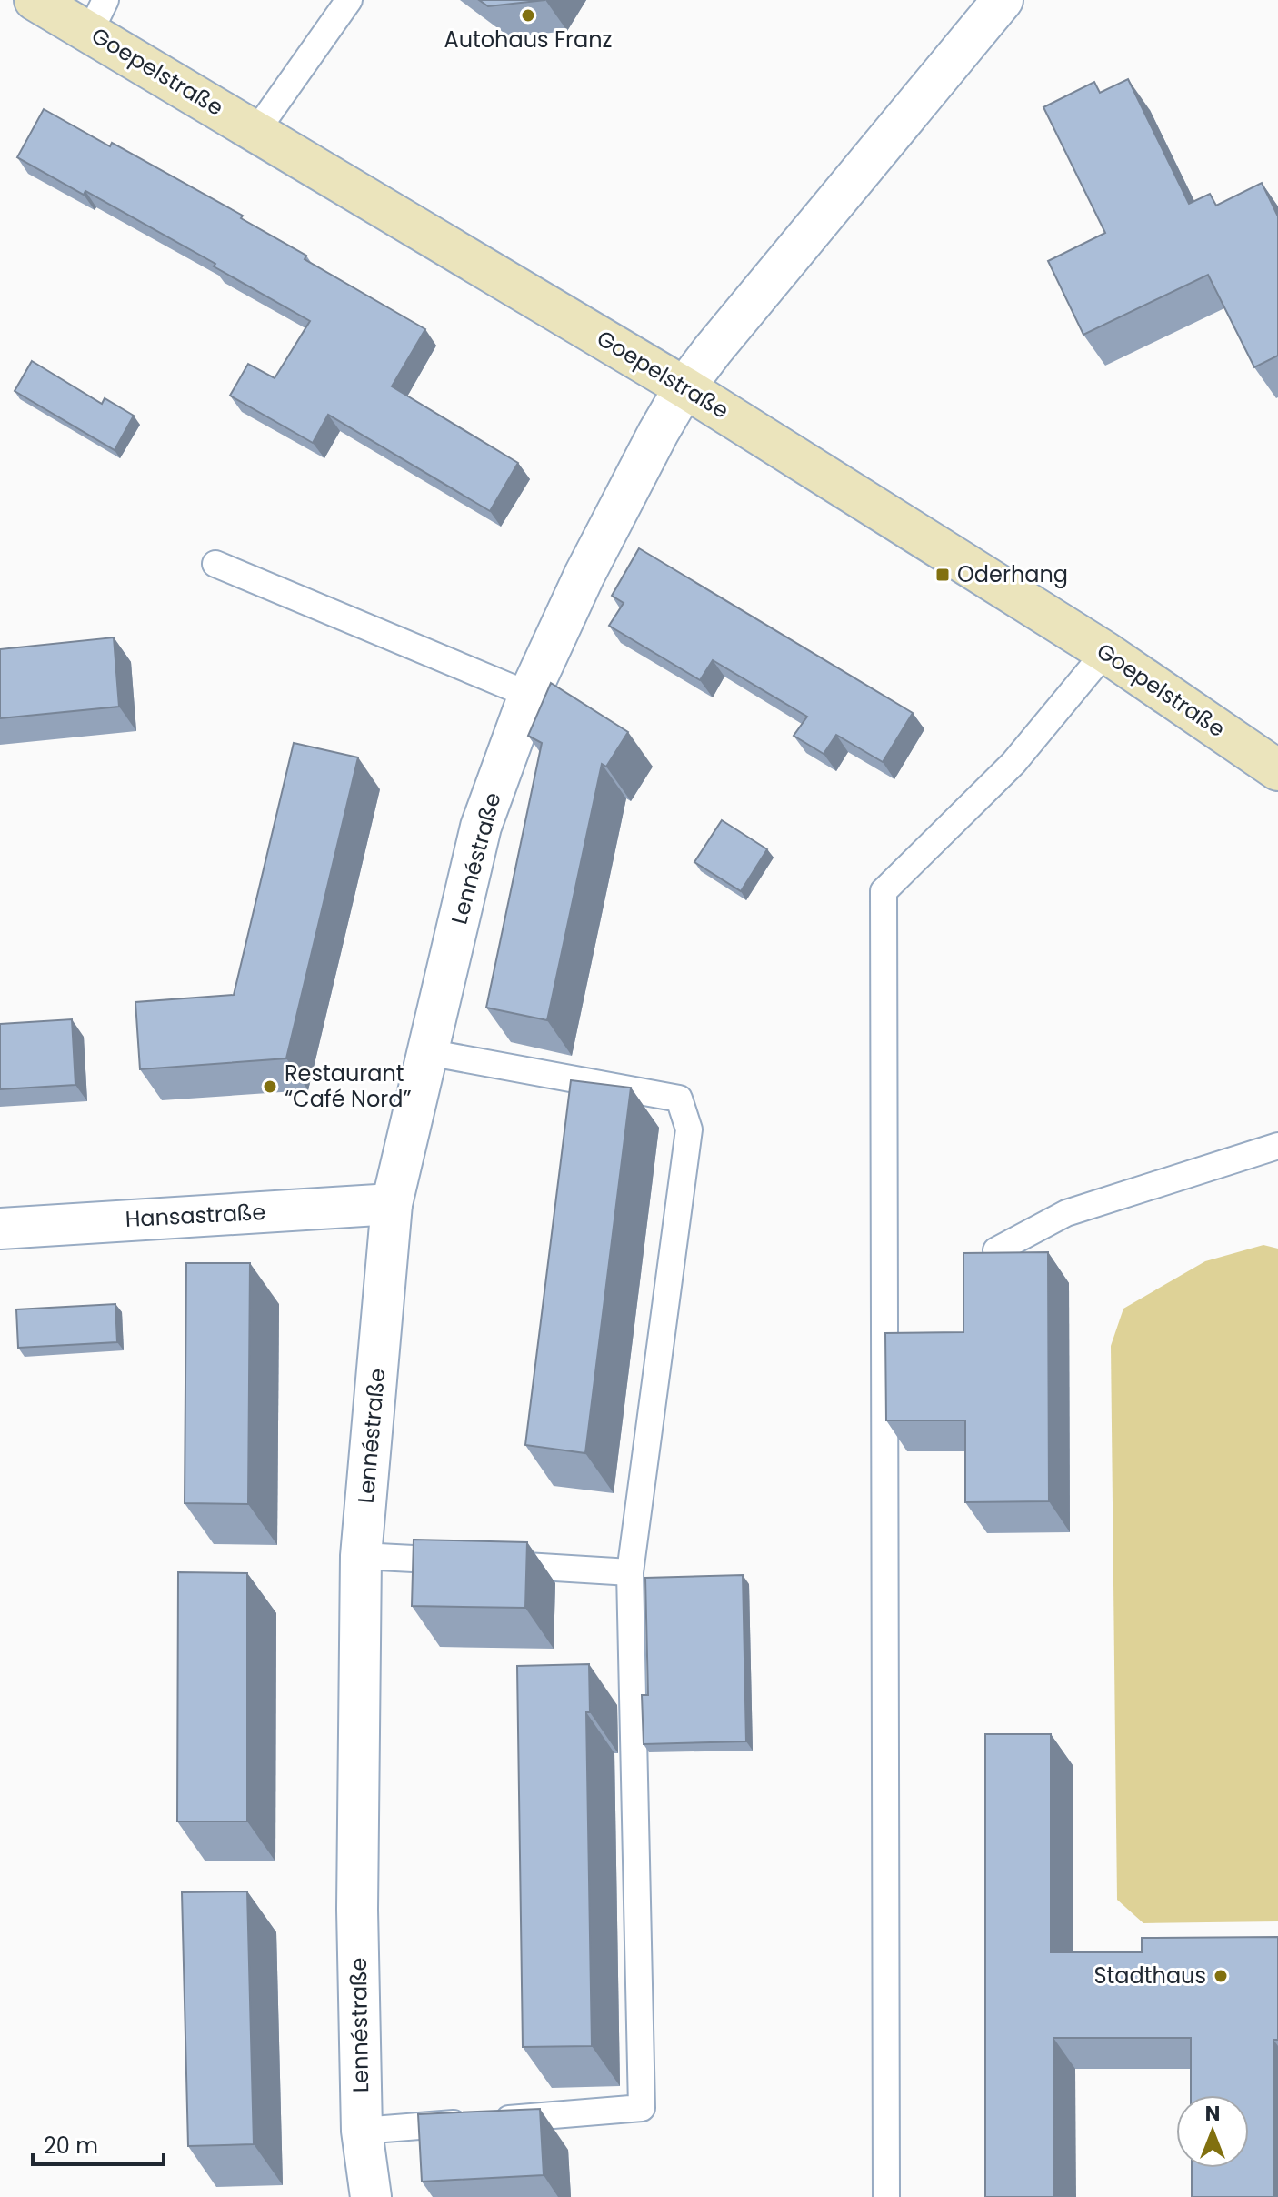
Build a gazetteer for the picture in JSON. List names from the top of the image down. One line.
{"streets":{"street":["Goepelstraße","Lennéstraße","Hansastraße"]},"crossings":[["Goepelstraße","Lennéstraße"],["Lennéstraße","Hansastraße"]],"places":{"other":["Autohaus Franz","Restaurant “Café Nord”","Stadthaus"],"transit":["Oderhang"]},"scale_bar":"20 m","north":"top"}
